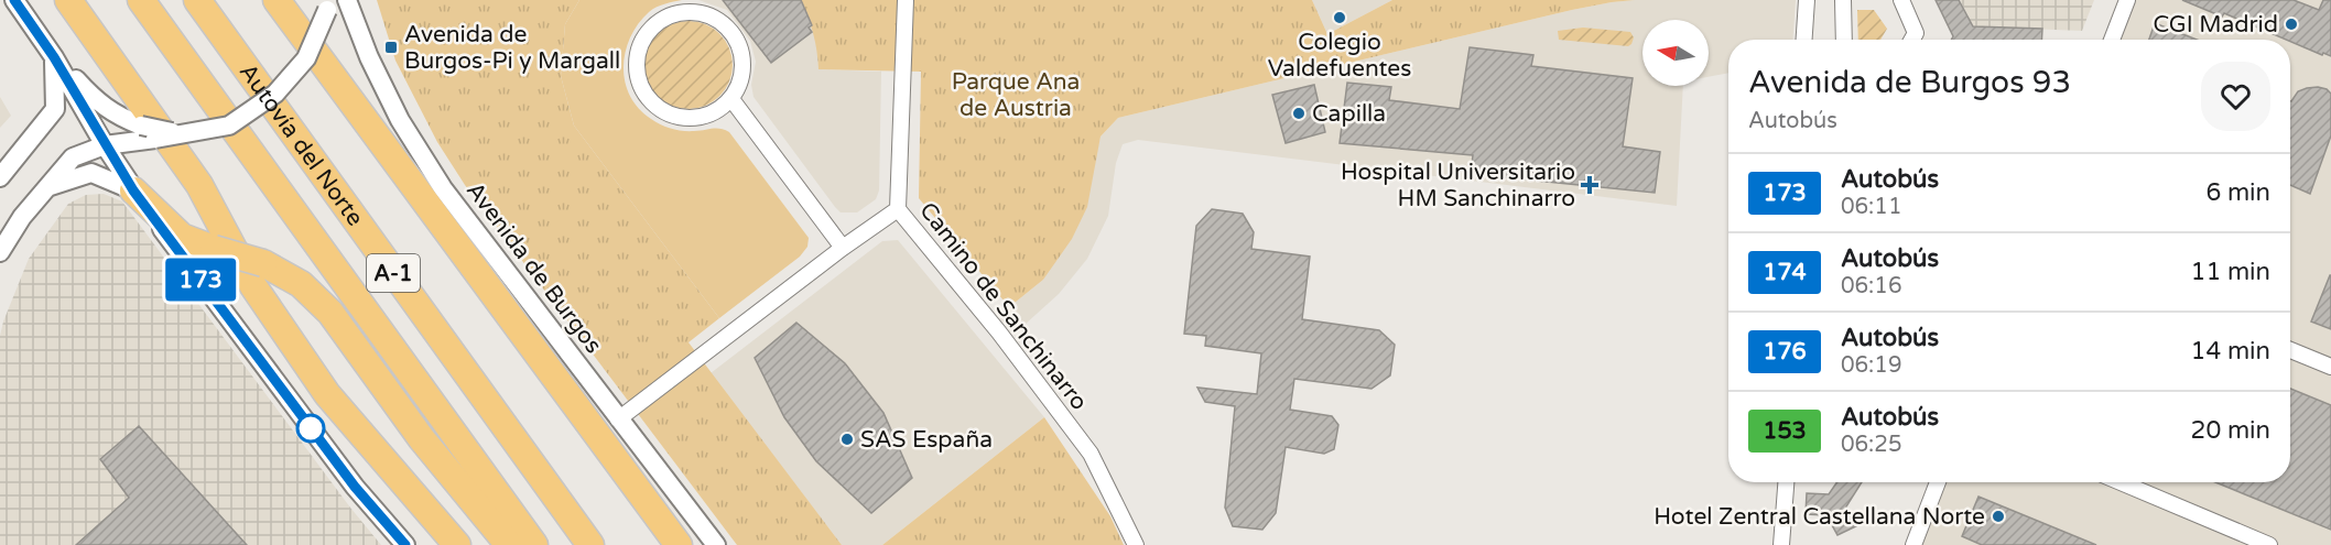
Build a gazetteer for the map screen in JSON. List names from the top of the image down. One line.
{"streets":{"highway":["Autovía del Norte","A-1"],"street":["Avenida de Burgos","Camino de Sanchinarro"]},"parks":["Parque Ana de Austria"],"places":{"other":["Colegio Valdefuentes","CGI Madrid","Capilla","SAS España","Hotel Zentral Castellana Norte"],"transit":["Avenida de Burgos-Pi y Margall"],"health":["Hospital Universitario HM Sanchinarro"]},"lines":["bus line 173"],"north":"left","page":{"on_map":"173","heading":["Avenida de Burgos 93","Autobús"],"list":[{"mark":"173","name":"Autobús","note":"06:11","value":"6 min"},{"mark":"174","name":"Autobús","note":"06:16","value":"11 min"},{"mark":"176","name":"Autobús","note":"06:19","value":"14 min"},{"mark":"153","name":"Autobús","note":"06:25","value":"20 min"}]}}
